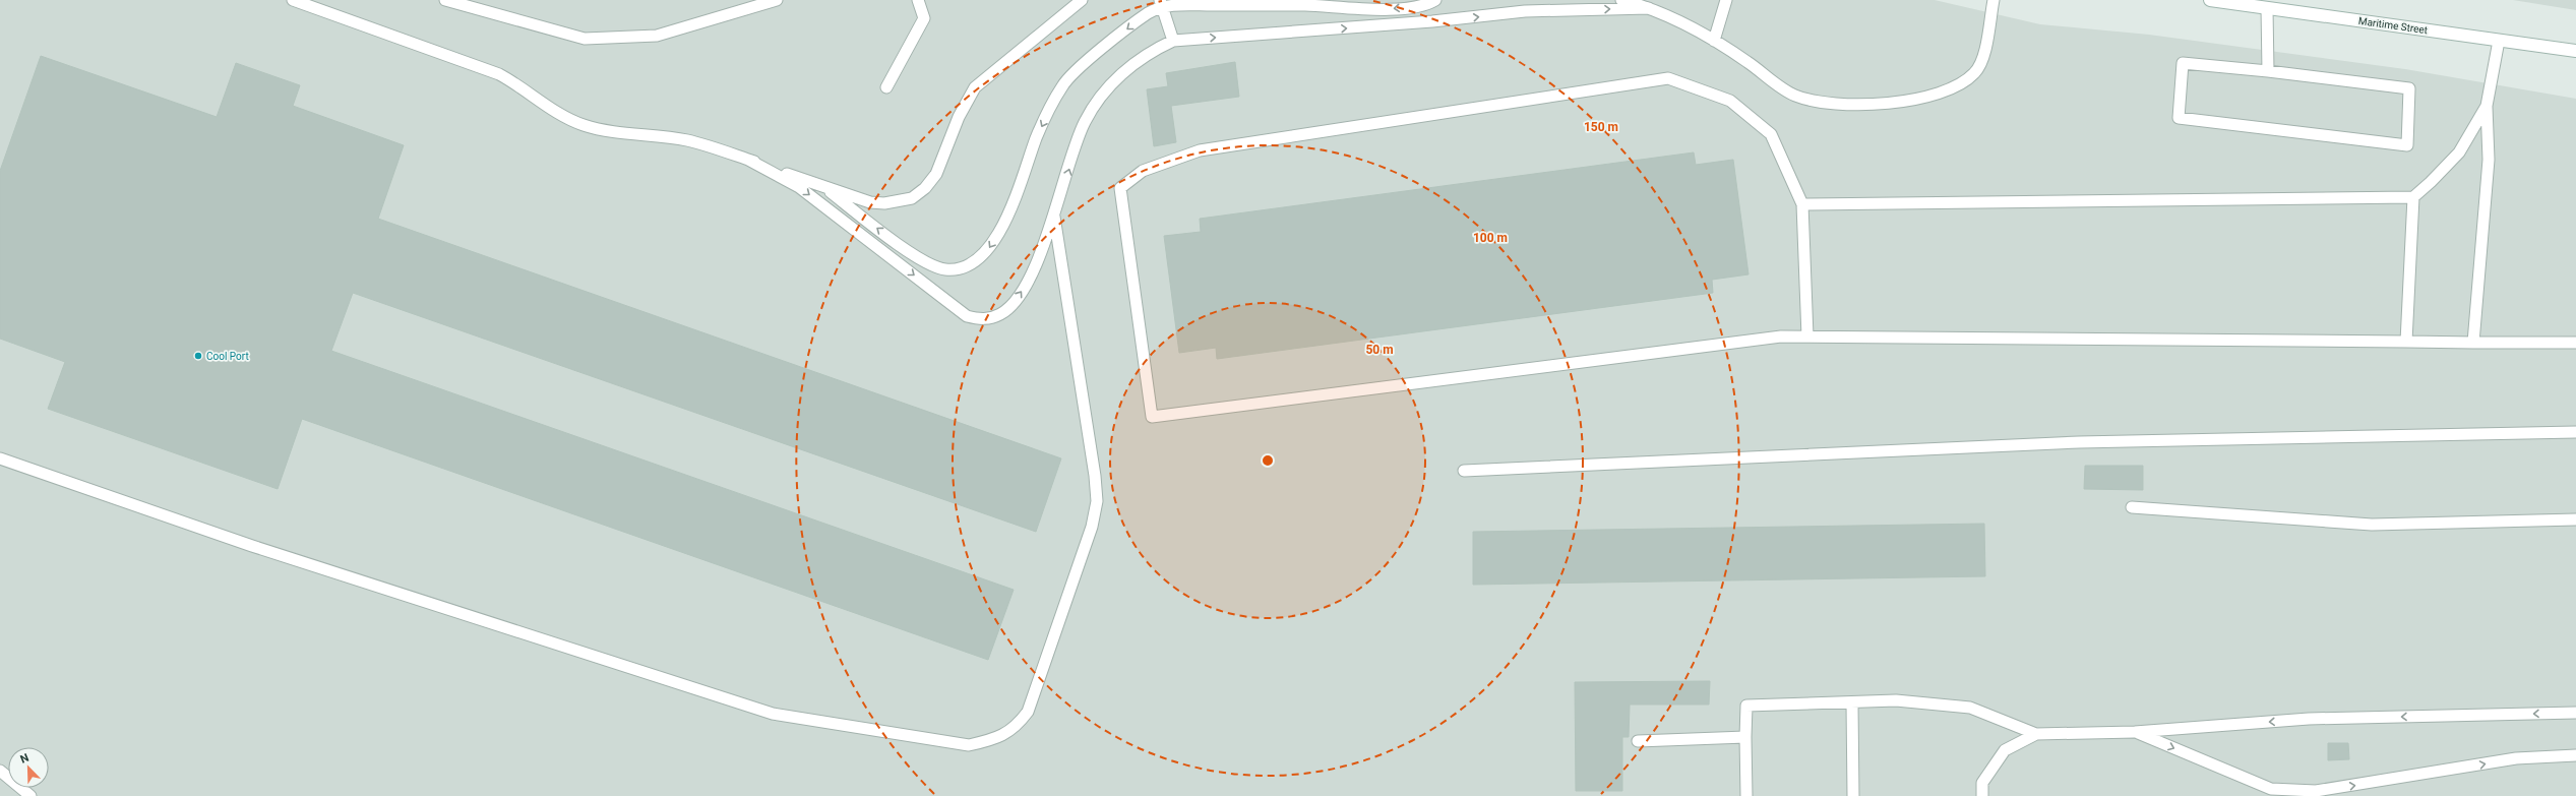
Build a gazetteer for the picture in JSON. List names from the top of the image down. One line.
{"streets":{"street":["Maritime Street"]},"places":["Cool Port"],"north":"top left","rings":["150 m","100 m","50 m"]}
